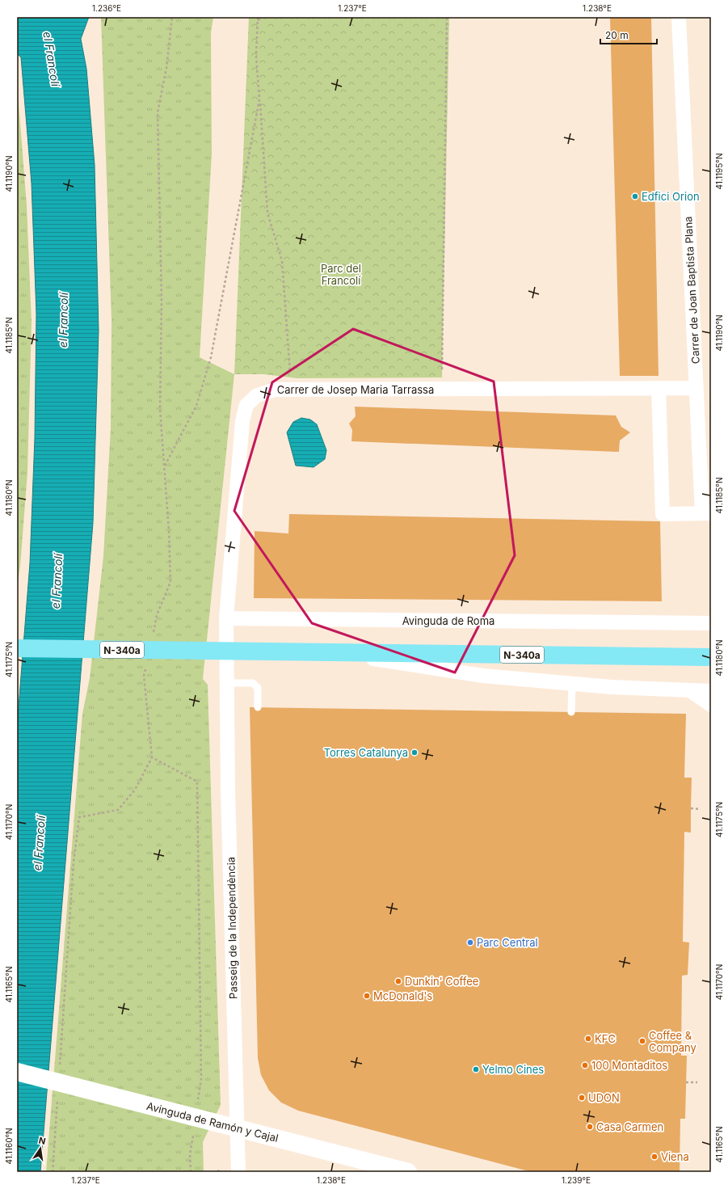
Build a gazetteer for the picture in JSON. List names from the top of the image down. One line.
{"streets":{"main road":["N-340a"],"street":["Carrer de Joan Baptista Plana","Carrer de Josep Maria Tarrassa","Avinguda de Roma","Passeig de la Independència","Avinguda de Ramón y Cajal"]},"crossings":[["Carrer de Joan Baptista Plana","Carrer de Josep Maria Tarrassa"],["Carrer de Josep Maria Tarrassa","Avinguda de Roma"],["Carrer de Josep Maria Tarrassa","N-340a"],["Carrer de Josep Maria Tarrassa","Passeig de la Independència"],["N-340a","Passeig de la Independència"],["Passeig de la Independència","Avinguda de Ramón y Cajal"]],"water":["el Francolí"],"parks":["Parc del Francolí"],"places":["Edfici Orion","Torres Catalunya","Parc Central","Dunkin' Coffee","McDonald's","KFC","Coffee & Company","100 Montaditos","Yelmo Cines","UDON","Casa Carmen","Viena"],"scale_bar":"20 m","north":"top","coordinates":["1.236°E","1.237°E","1.238°E","41.1195°N","41.1190°N","41.1185°N","41.1180°N","41.1175°N","41.1170°N","41.1165°N","41.1160°N","1.239°E"]}
